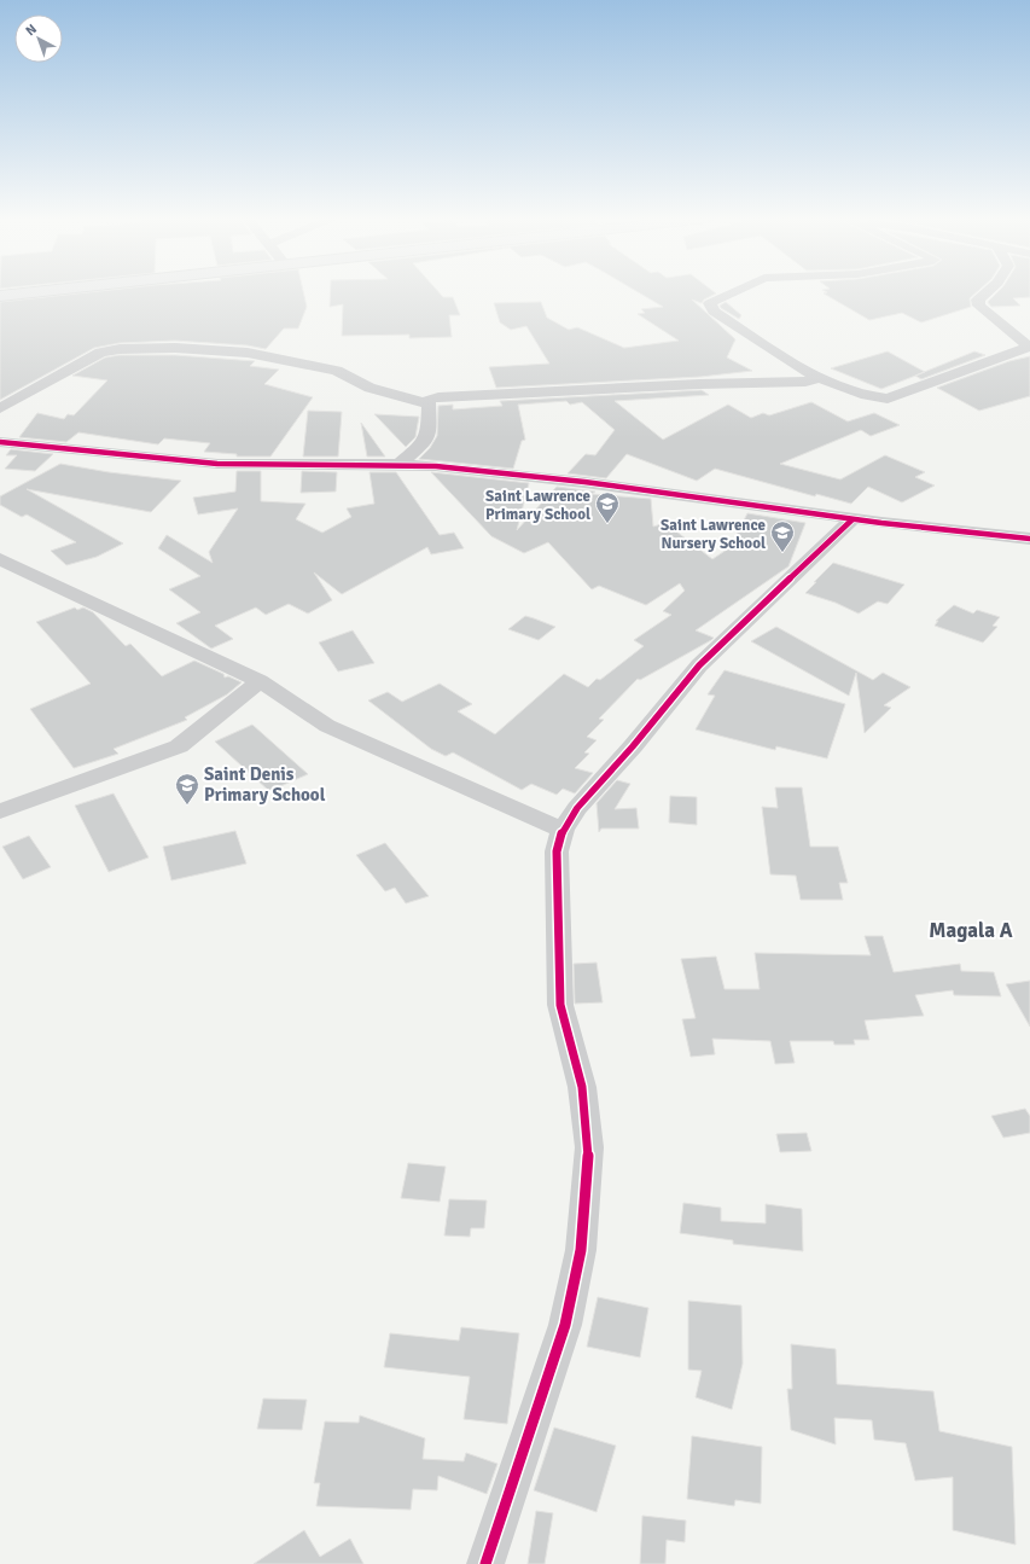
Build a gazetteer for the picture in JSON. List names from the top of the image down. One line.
{"districts":["Magala A"],"places":{"school or university":["Saint Lawrence Primary School","Saint Lawrence Nursery School","Saint Denis Primary School"]},"north":"top left"}
